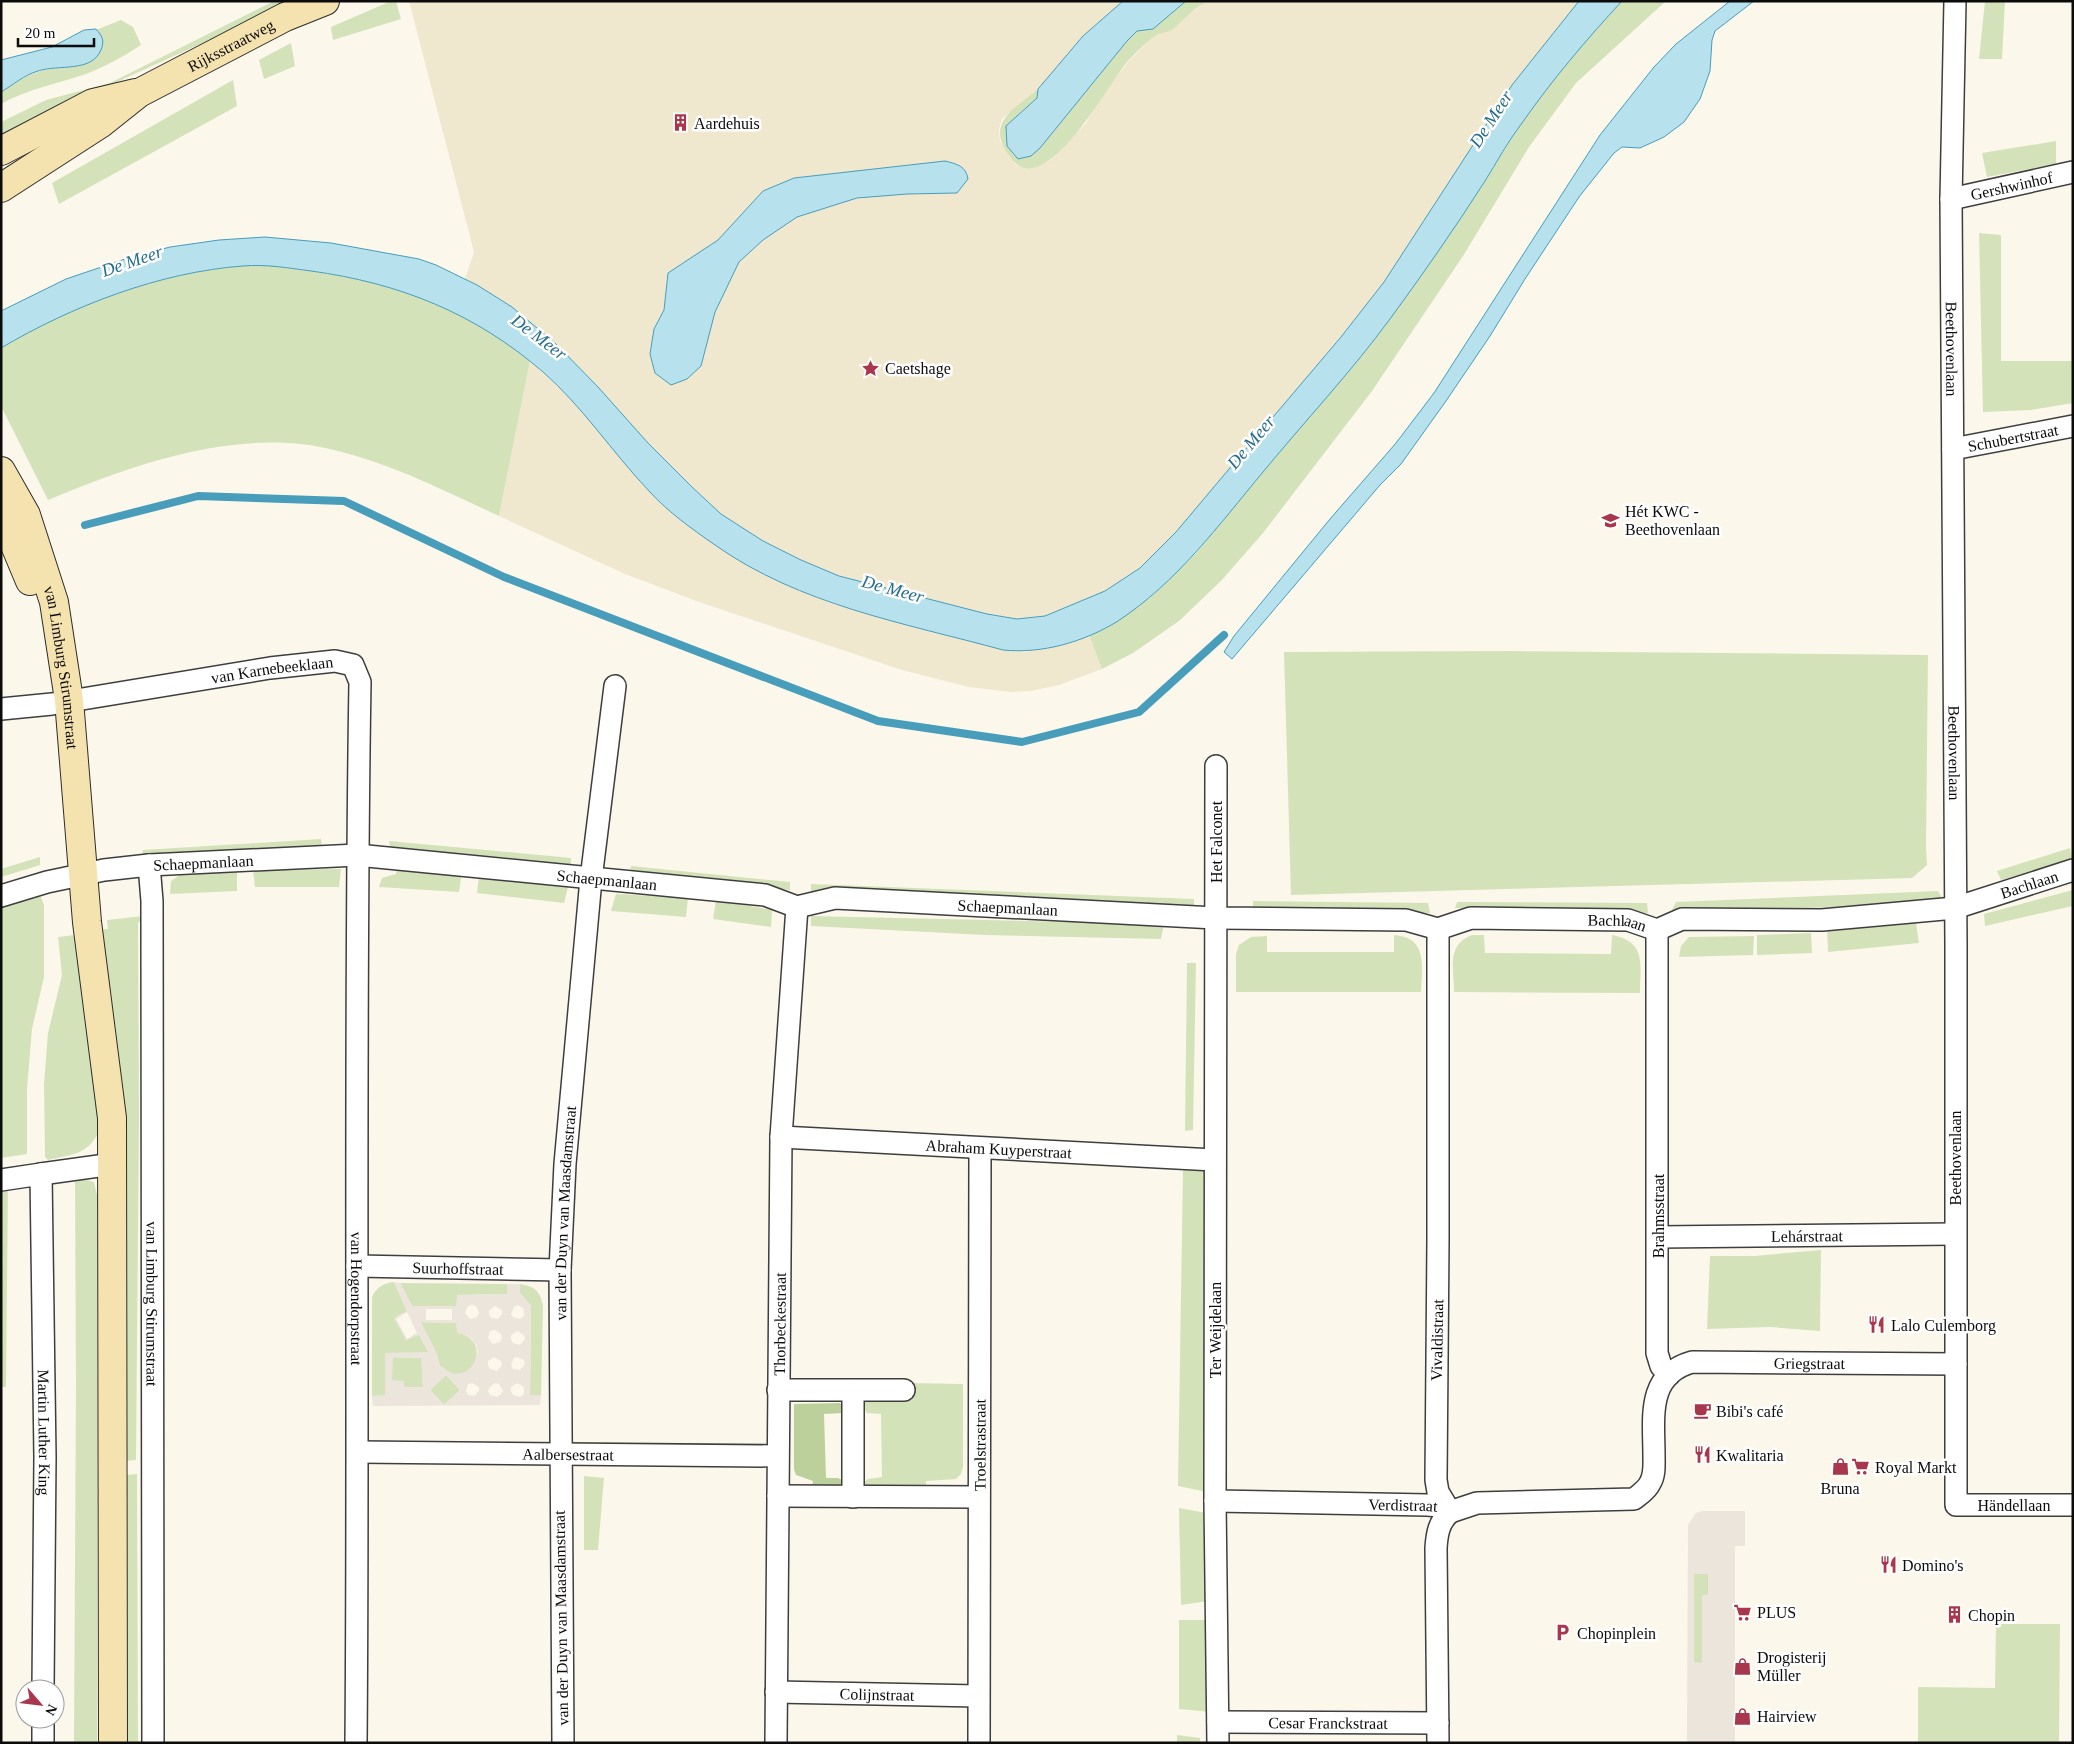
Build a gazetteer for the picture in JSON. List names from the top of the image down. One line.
{"streets":{"street":["Rijksstraatweg","Gershwinhof","Beethovenlaan","Schubertstraat","van Limburg Stirumstraat","van Karnebeeklaan","Het Falconet","Schaepmanlaan","Bachlaan","Abraham Kuyperstraat","van der Duyn van Maasdamstraat","Brahmsstraat","Lehárstraat","Suurhoffstraat","van Hogendorpstraat","Thorbeckestraat","Ter Weijdelaan","Vivaldistraat","Griegstraat","Martin Luther King","Troelstrastraat","Aalbersestraat","Händellaan","Verdistraat","Colijnstraat","Cesar Franckstraat"]},"crossings":[["Gershwinhof","Beethovenlaan"],["Beethovenlaan","Schubertstraat"],["Beethovenlaan","Bachlaan"],["Beethovenlaan","Lehárstraat"],["Beethovenlaan","Griegstraat"],["Beethovenlaan","Händellaan"],["van Limburg Stirumstraat","van Karnebeeklaan"],["van Limburg Stirumstraat","Schaepmanlaan"],["van Karnebeeklaan","Schaepmanlaan"],["van Karnebeeklaan","van Hogendorpstraat"],["Het Falconet","Schaepmanlaan"],["Het Falconet","Ter Weijdelaan"],["Schaepmanlaan","van der Duyn van Maasdamstraat"],["Schaepmanlaan","van Hogendorpstraat"],["Schaepmanlaan","Thorbeckestraat"],["Schaepmanlaan","Ter Weijdelaan"],["Bachlaan","Brahmsstraat"],["Bachlaan","Vivaldistraat"],["Abraham Kuyperstraat","Thorbeckestraat"],["Abraham Kuyperstraat","Ter Weijdelaan"],["Abraham Kuyperstraat","Troelstrastraat"],["van der Duyn van Maasdamstraat","Suurhoffstraat"],["van der Duyn van Maasdamstraat","Aalbersestraat"],["Brahmsstraat","Lehárstraat"],["Brahmsstraat","Griegstraat"],["Brahmsstraat","Verdistraat"],["Suurhoffstraat","van Hogendorpstraat"],["van Hogendorpstraat","Aalbersestraat"],["Thorbeckestraat","Aalbersestraat"],["Thorbeckestraat","Colijnstraat"],["Ter Weijdelaan","Verdistraat"],["Ter Weijdelaan","Cesar Franckstraat"],["Vivaldistraat","Verdistraat"],["Griegstraat","Verdistraat"],["Troelstrastraat","Colijnstraat"]],"water":["De Meer"],"places":{"building":["Aardehuis","Chopin"],"place":["Caetshage"],"school or university":["Hét KWC - Beethovenlaan"],"restaurant":["Lalo Culemborg","Kwalitaria","Domino's"],"cafe":["Bibi's café"],"shop":["Bruna","Drogisterij Müller","Hairview"],"supermarket":["Royal Markt","PLUS"],"parking":["Chopinplein"]},"scale_bar":"20 m","north":"bottom right"}
